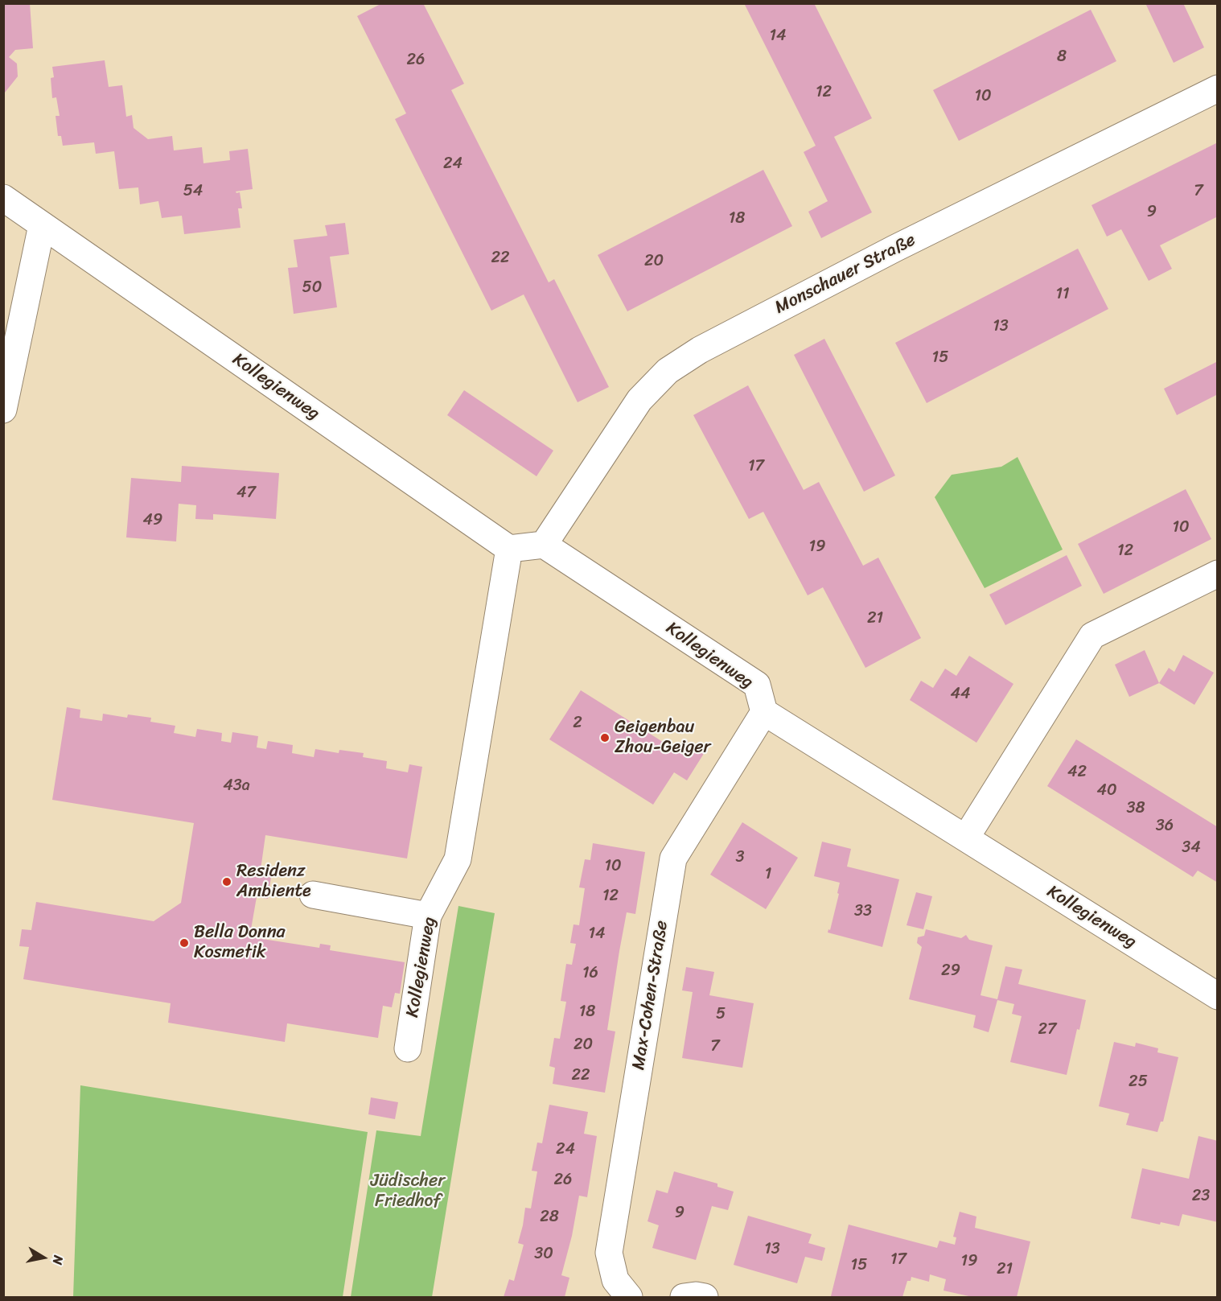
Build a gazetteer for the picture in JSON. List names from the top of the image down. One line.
{"streets":{"street":["Monschauer Straße","Kollegienweg","Max-Cohen-Straße"]},"crossings":[["Monschauer Straße","Kollegienweg"],["Kollegienweg","Max-Cohen-Straße"]],"parks":["Jüdischer Friedhof"],"places":["Geigenbau Zhou-Geiger","Residenz Ambiente","Bella Donna Kosmetik"],"house_numbers":["14","8","26","12","10","24","54","7","9","18","22","20","50","11","13","15","17","47","49","10","19","12","21","44","2","42","43a","40","38","36","34","3","10","1","12","33","14","29","16","18","5","27","20","7","22","25","24","26","23","9","28","13","30","17","19","15","21"],"north":"right"}
